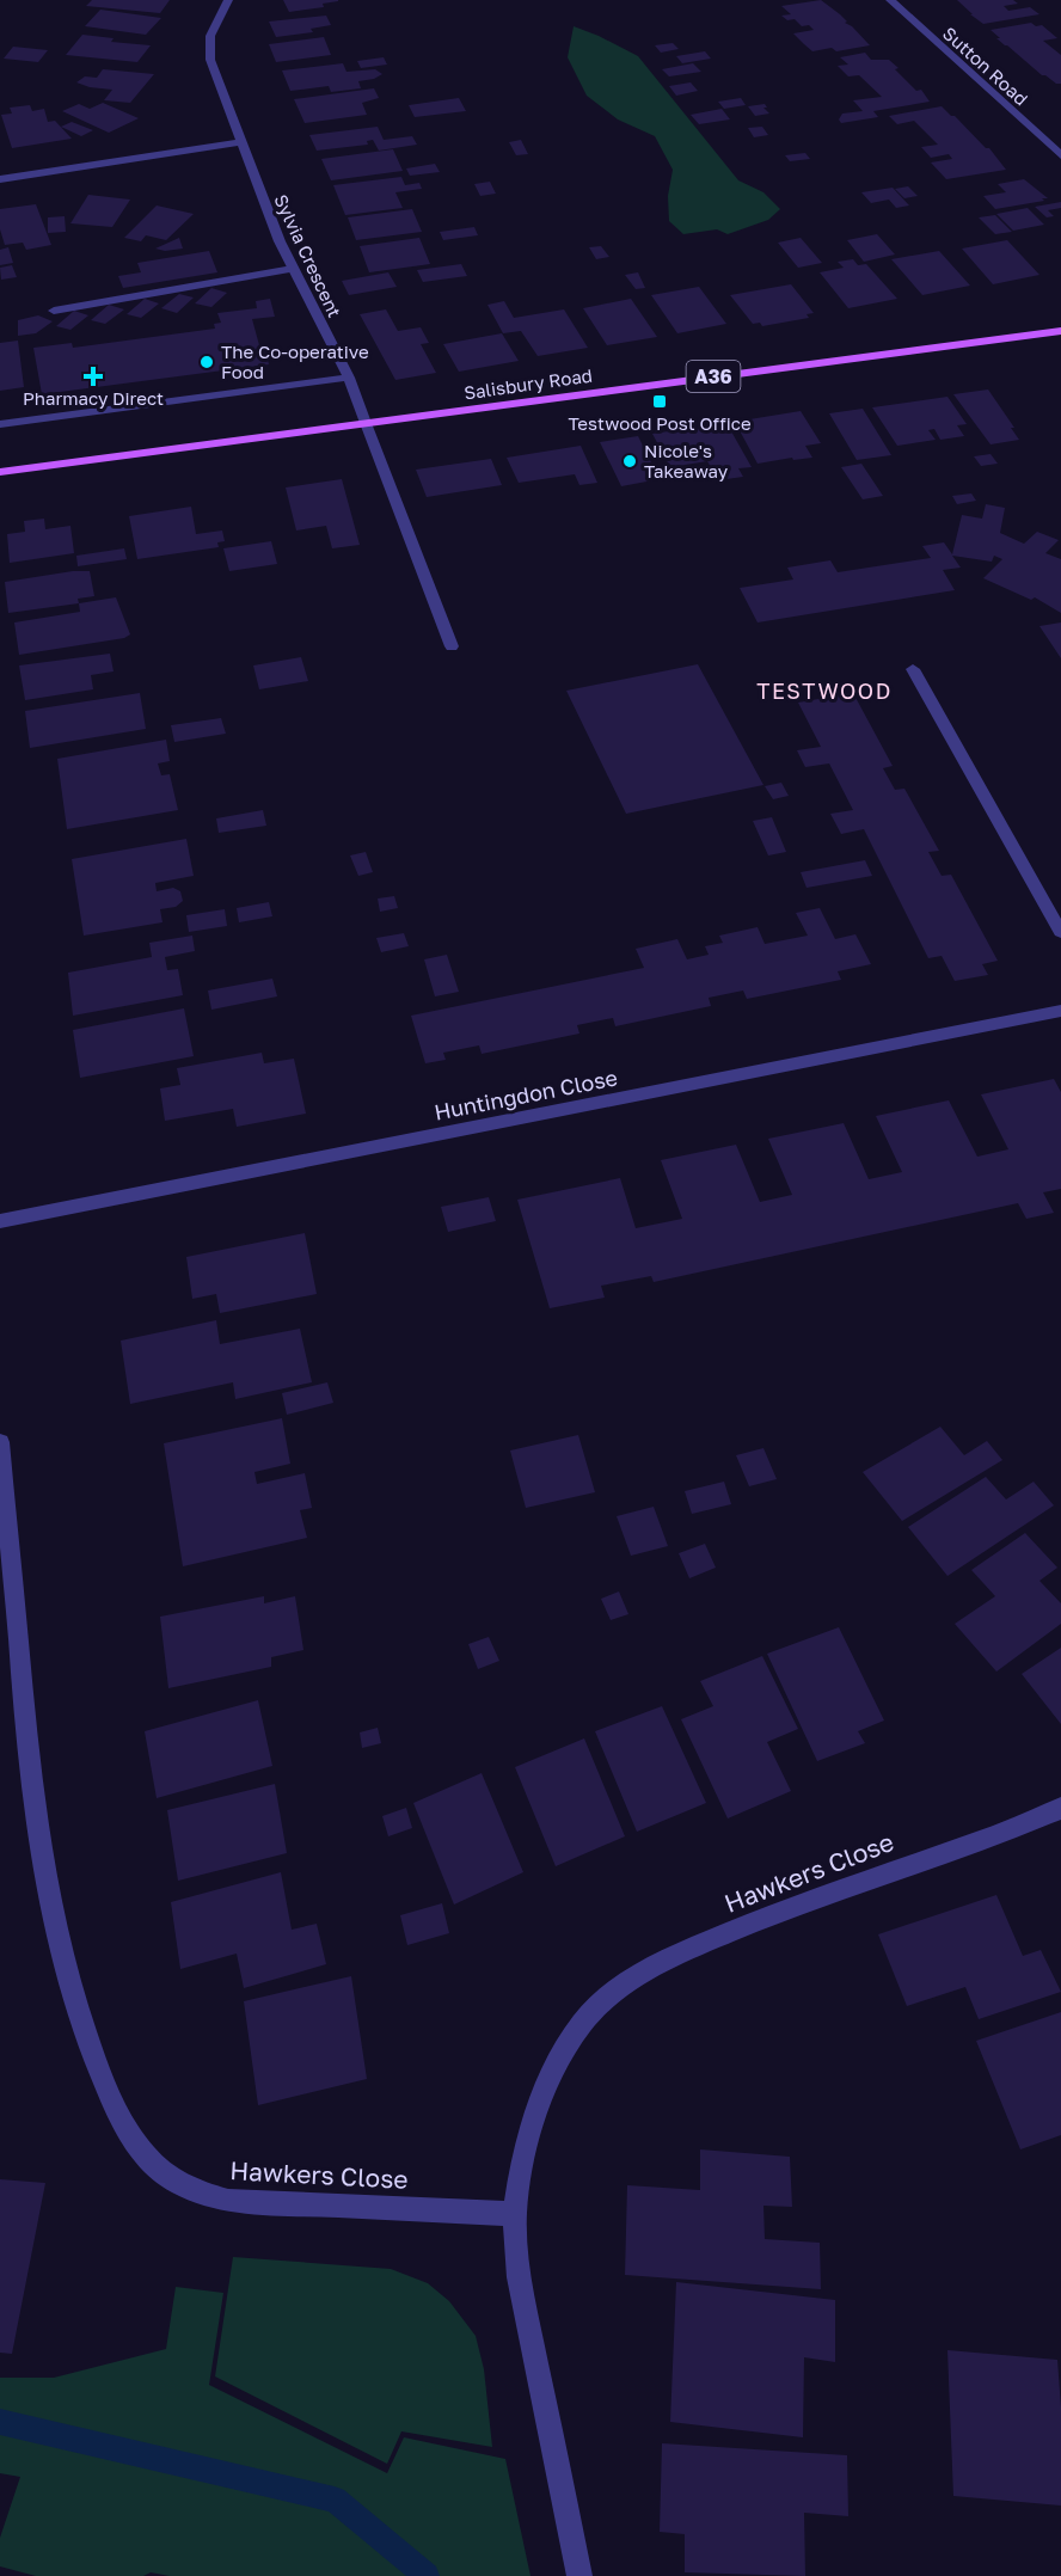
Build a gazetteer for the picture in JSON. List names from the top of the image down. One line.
{"streets":{"main road":["A36","Salisbury Road"],"street":["Sutton Road","Sylvia Crescent","Huntingdon Close","Hawkers Close"]},"crossings":[["Sylvia Crescent","Salisbury Road"]],"districts":["TESTWOOD"],"places":{"other":["The Co-operative Food","Nicole's Takeaway"],"health":["Pharmacy Direct"],"transit":["Testwood Post Office"]}}
